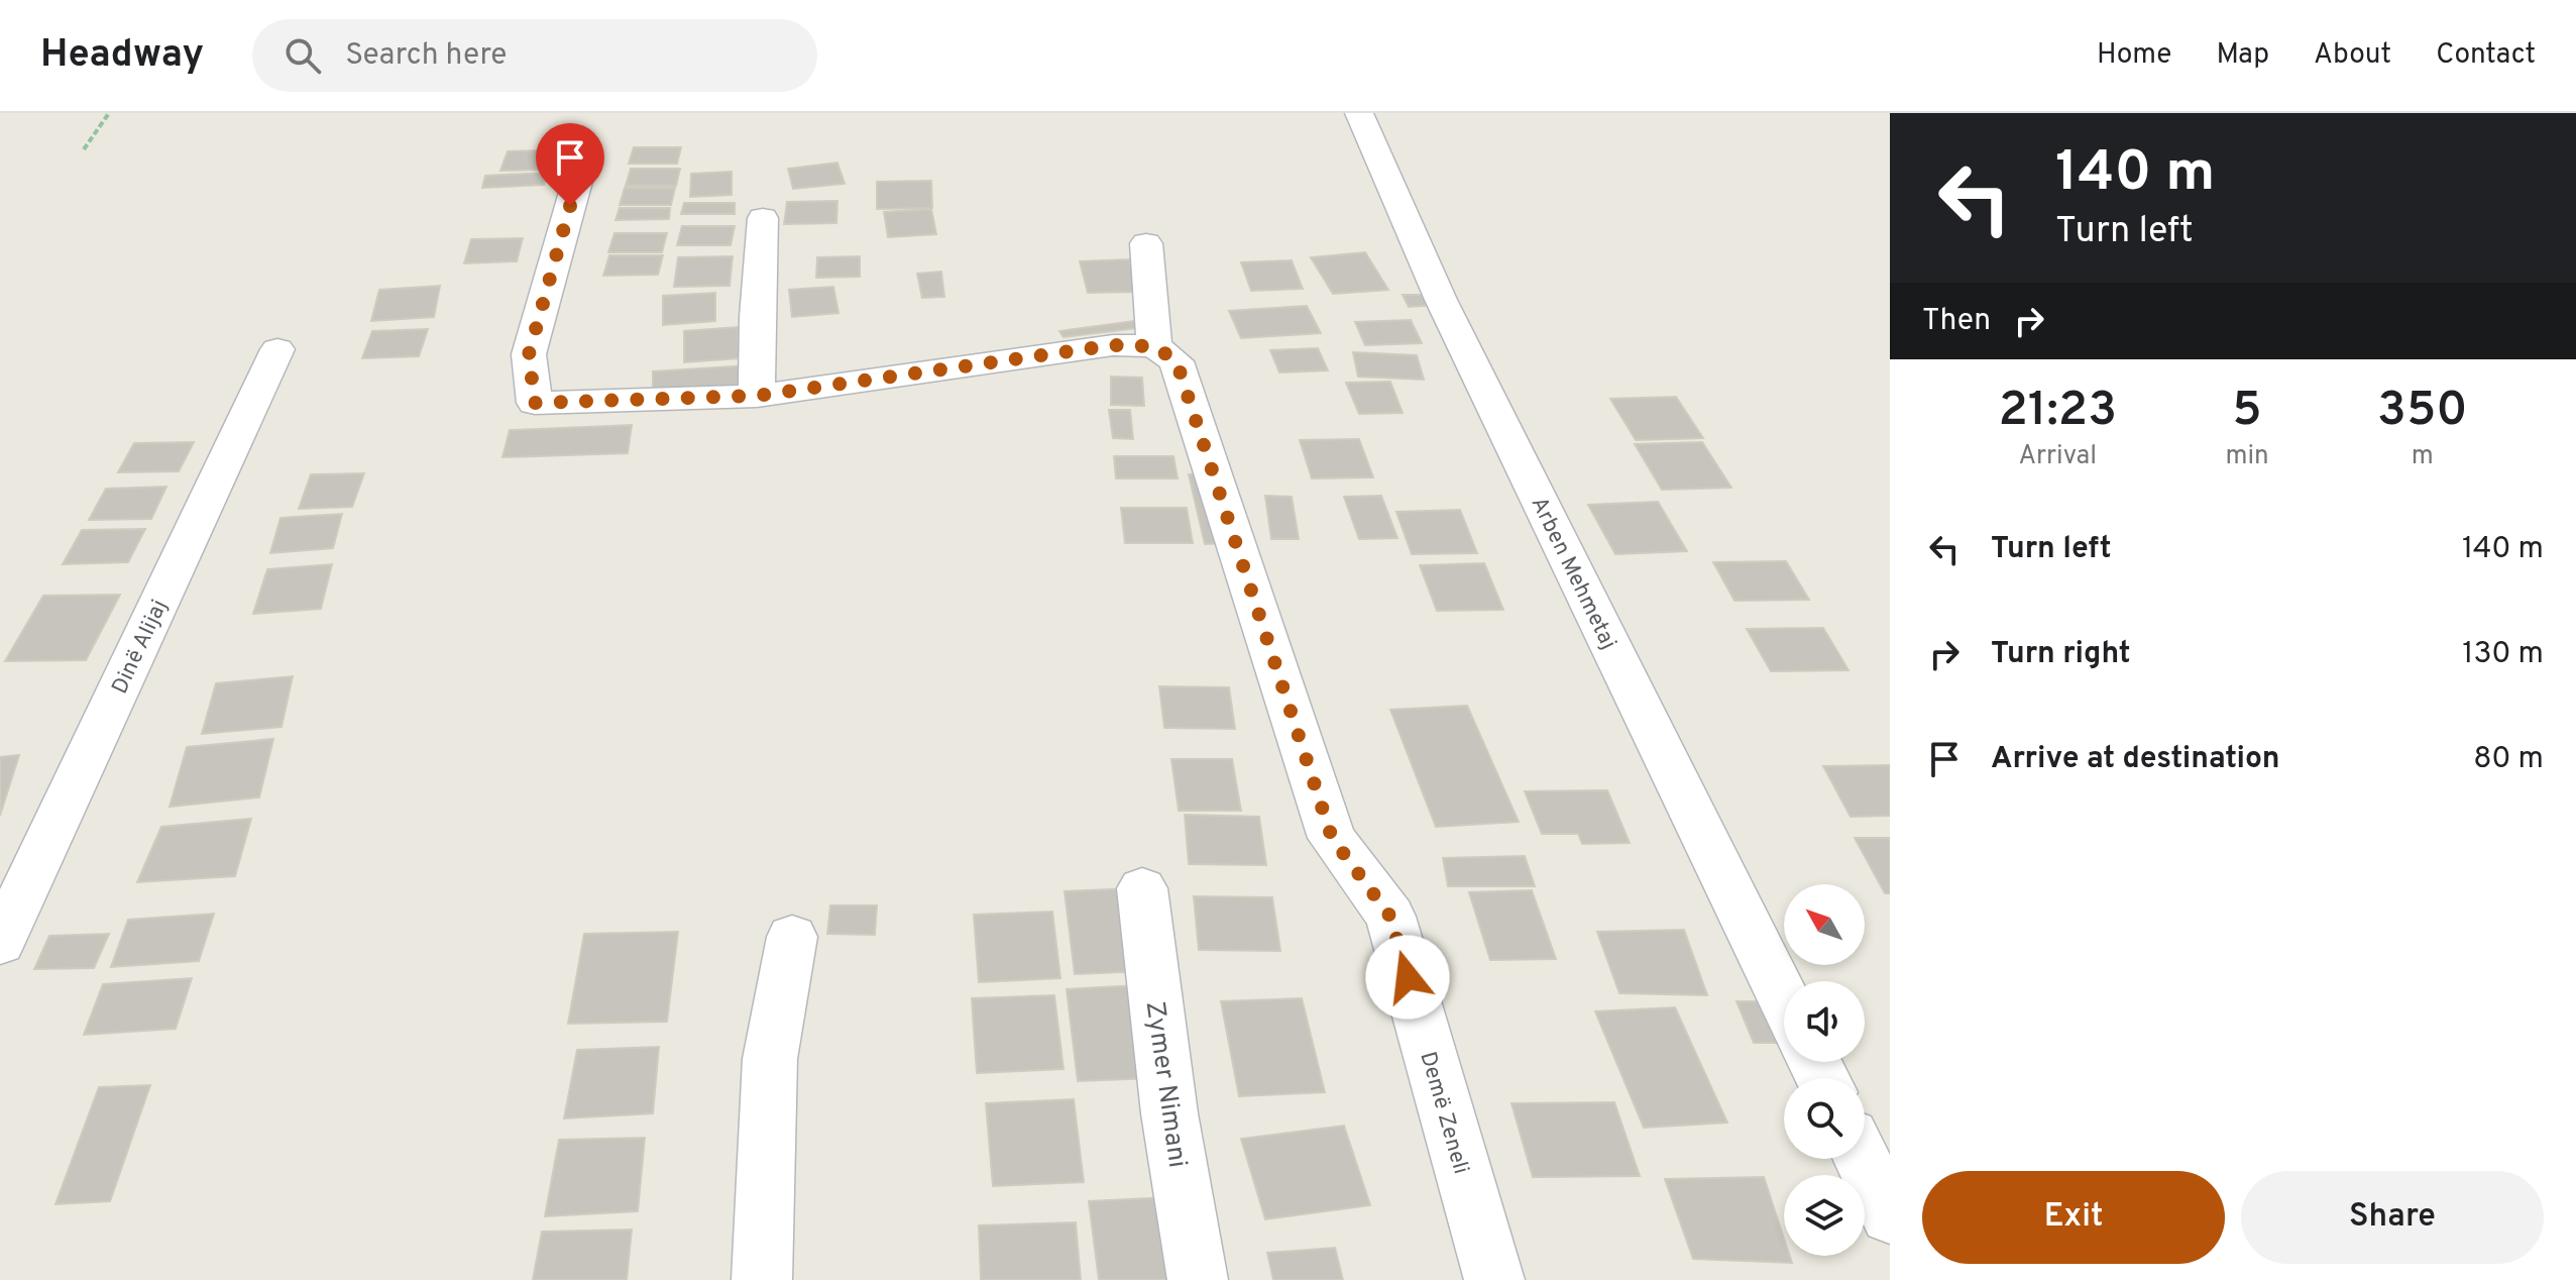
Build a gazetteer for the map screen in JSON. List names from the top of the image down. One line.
{"streets":{"street":["Arben Mehmetaj","Dinë Alijaj","Zymer Nimani","Demë Zeneli"]},"north":"top left","page":{"header":"Headway","search":"Search here","nav":["Home","Map","About","Contact"],"turn":["140 m","Turn left"],"then":"Then","eta":["21:23","Arrival","5","min","350","m"],"list":[{"name":"Turn left","value":"140 m"},{"name":"Turn right","value":"130 m"},{"name":"Arrive at destination","value":"80 m"}],"buttons":["Exit","Share"]}}
